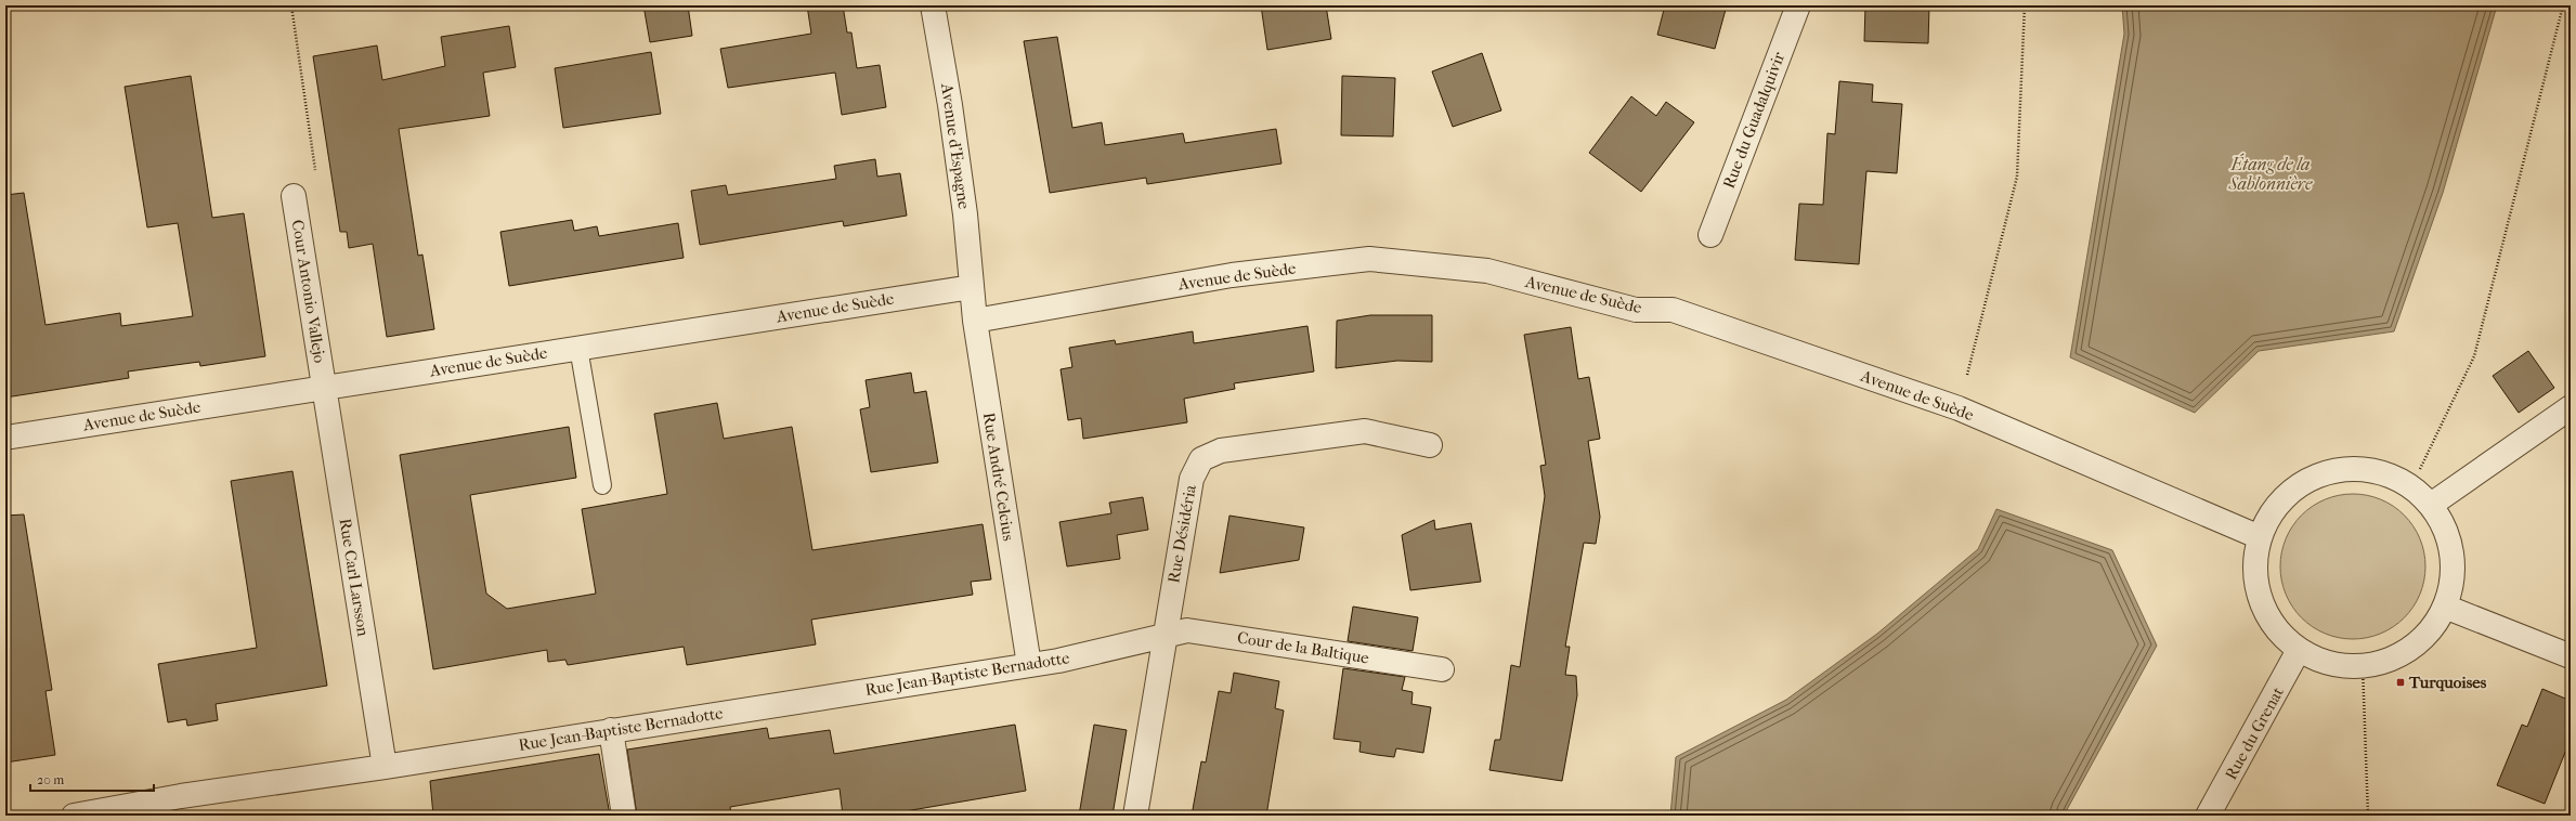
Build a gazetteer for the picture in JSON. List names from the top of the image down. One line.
{"streets":{"street":["Rue du Guadalquivir","Avenue d'Espagne","Avenue de Suède","Cour Antonio Vallejo","Rue André Celcius","Rue Désidéria","Rue Carl Larsson","Cour de la Baltique","Rue Jean-Baptiste Bernadotte","Rue du Grenat"]},"crossings":[["Avenue d'Espagne","Avenue de Suède"],["Avenue d'Espagne","Rue André Celcius"],["Avenue de Suède","Cour Antonio Vallejo"],["Avenue de Suède","Rue André Celcius"],["Avenue de Suède","Rue Carl Larsson"],["Cour Antonio Vallejo","Rue Carl Larsson"],["Rue André Celcius","Rue Jean-Baptiste Bernadotte"],["Rue Désidéria","Cour de la Baltique"],["Rue Désidéria","Rue Jean-Baptiste Bernadotte"],["Rue Carl Larsson","Rue Jean-Baptiste Bernadotte"],["Cour de la Baltique","Rue Jean-Baptiste Bernadotte"]],"water":["Étang de la Sablonnière"],"places":{"transit":["Turquoises"]},"scale_bar":"20 m"}
